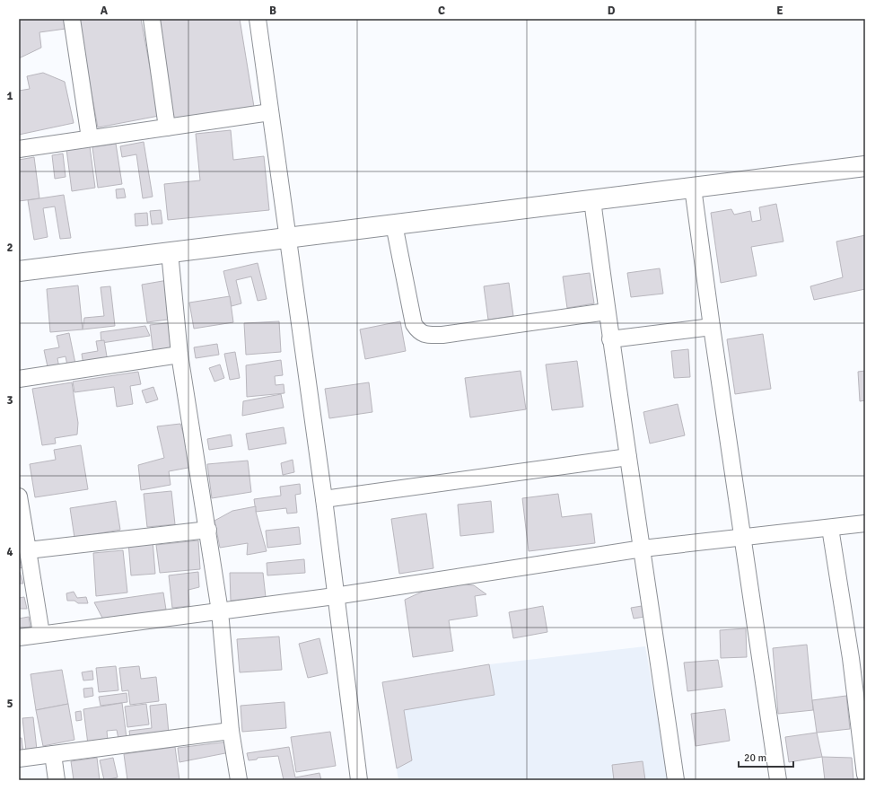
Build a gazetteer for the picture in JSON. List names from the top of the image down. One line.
{"scale_bar":"20 m","grid":{"columns":["A","B","C","D","E"],"rows":["1","2","3","4","5"]}}
